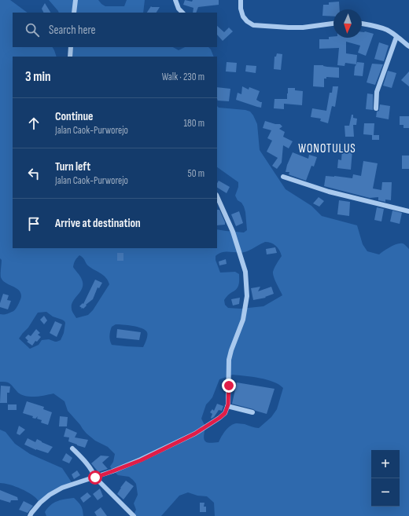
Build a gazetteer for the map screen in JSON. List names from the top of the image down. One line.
{"districts":["WONOTULUS"],"north":"bottom","page":{"search":"Search here","heading":["3 min","Walk · 230 m"],"list":[["Continue","Jalan Caok-Purworejo","180 m"],["Turn left","Jalan Caok-Purworejo","50 m"],"Arrive at destination"],"map_buttons":["+","−"]}}
